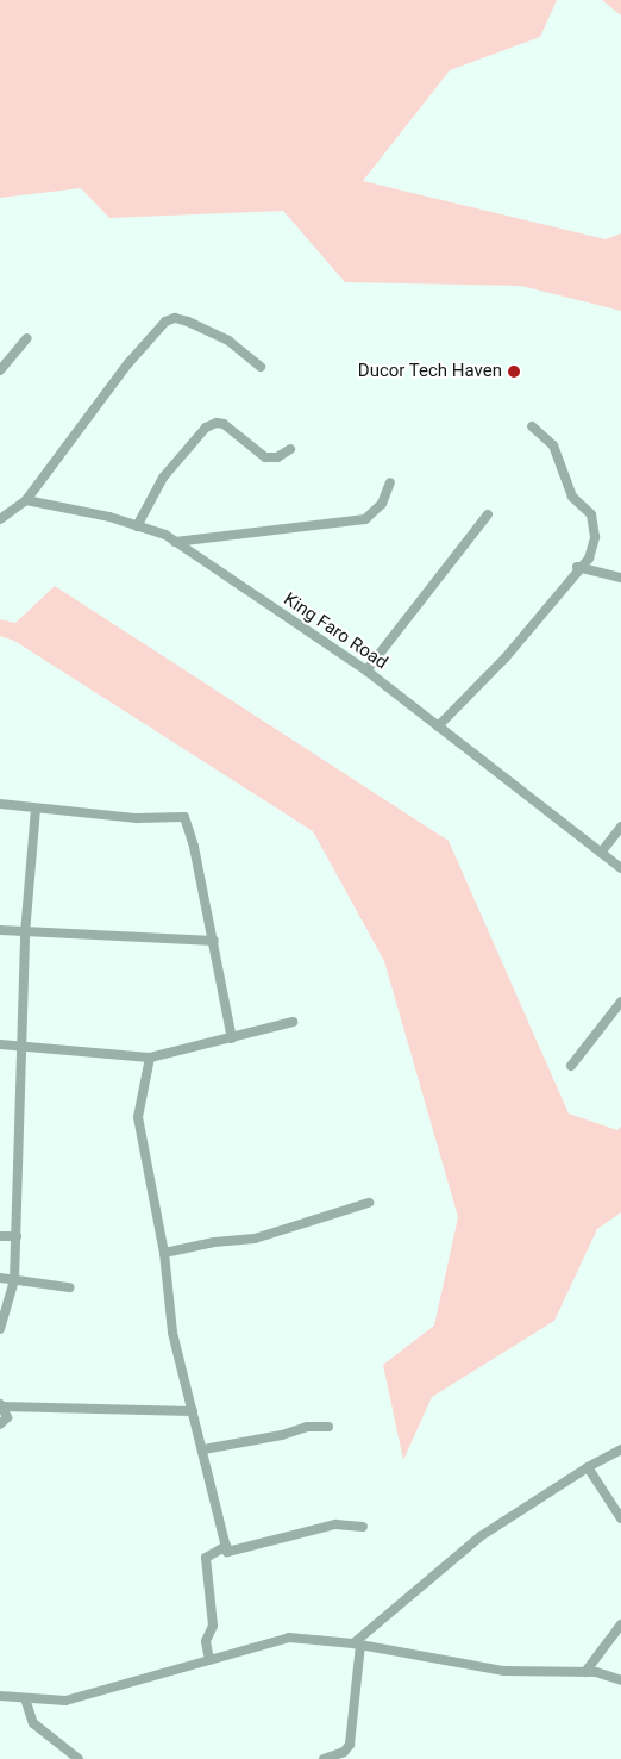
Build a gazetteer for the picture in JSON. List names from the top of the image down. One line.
{"streets":{"street":["King Faro Road"]},"places":["Ducor Tech Haven"]}
